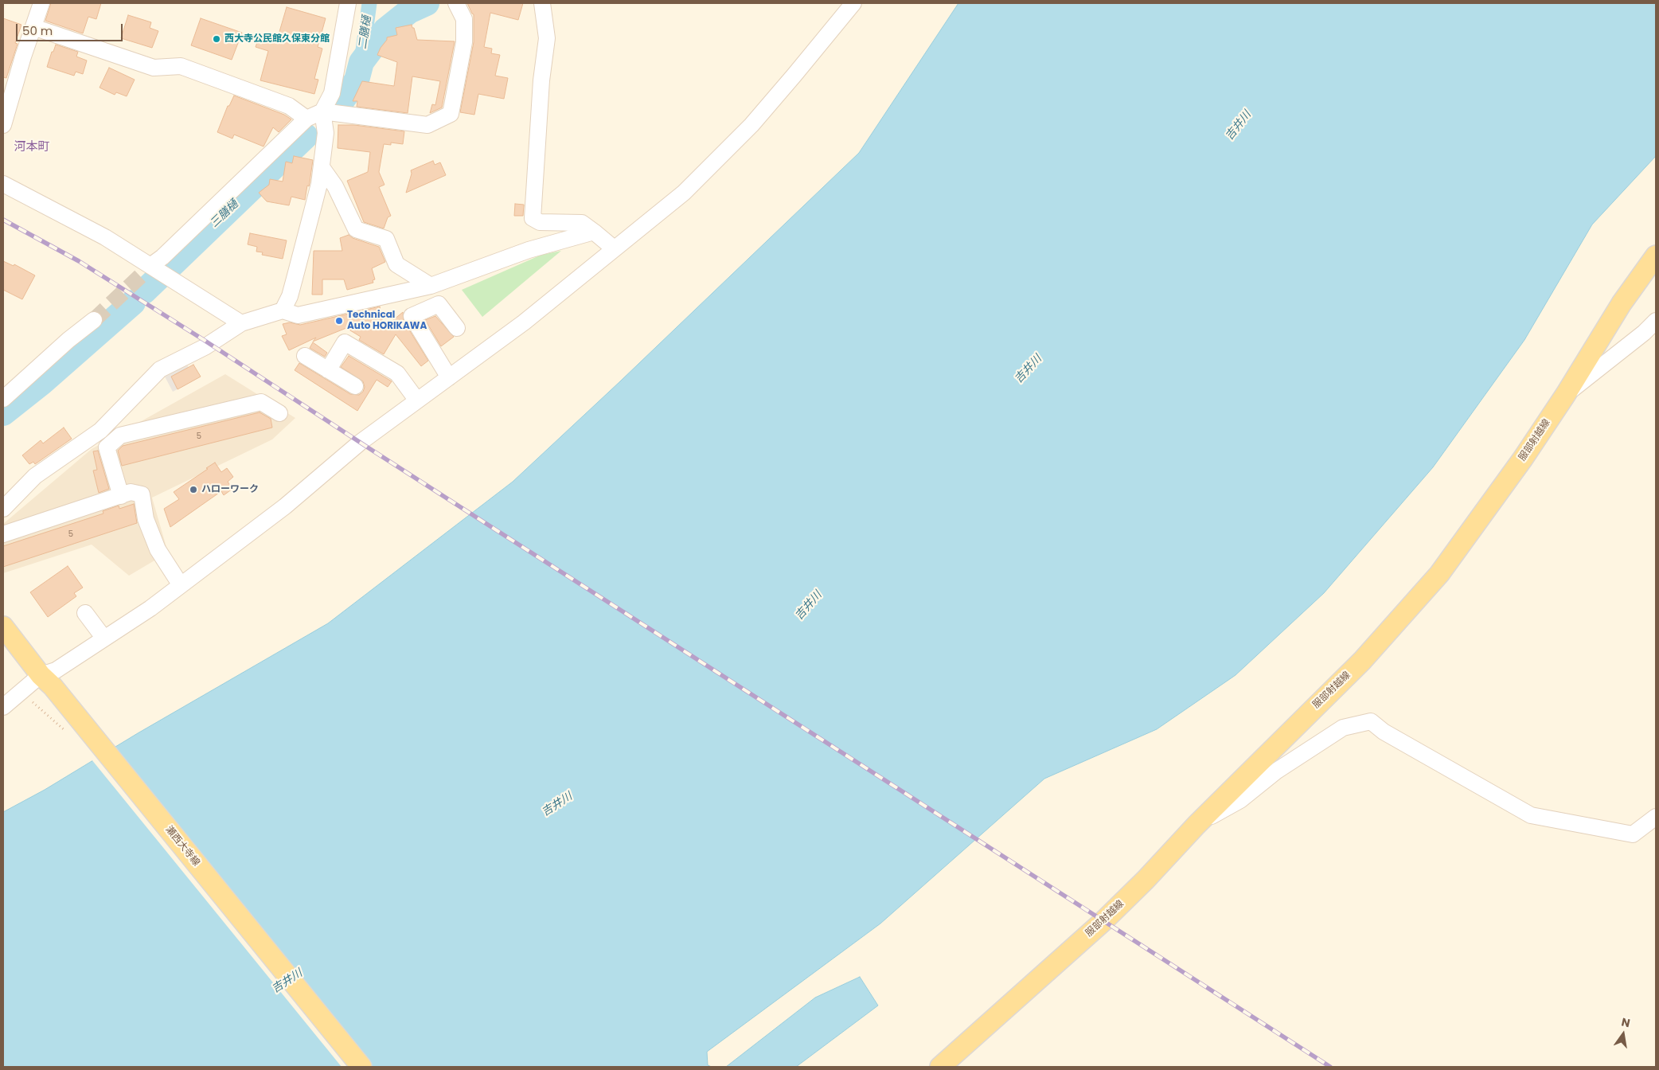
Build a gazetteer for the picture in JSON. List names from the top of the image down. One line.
{"streets":{"main road":["服部射越線","瀬西大寺線"]},"districts":["河本町"],"water":["二膳樋","吉井川","三膳樋"],"places":["西大寺公民館久保東分館","Technical Auto HORIKAWA","ハローワーク"],"house_numbers":["5","5"],"scale_bar":"50 m","north":"top"}
